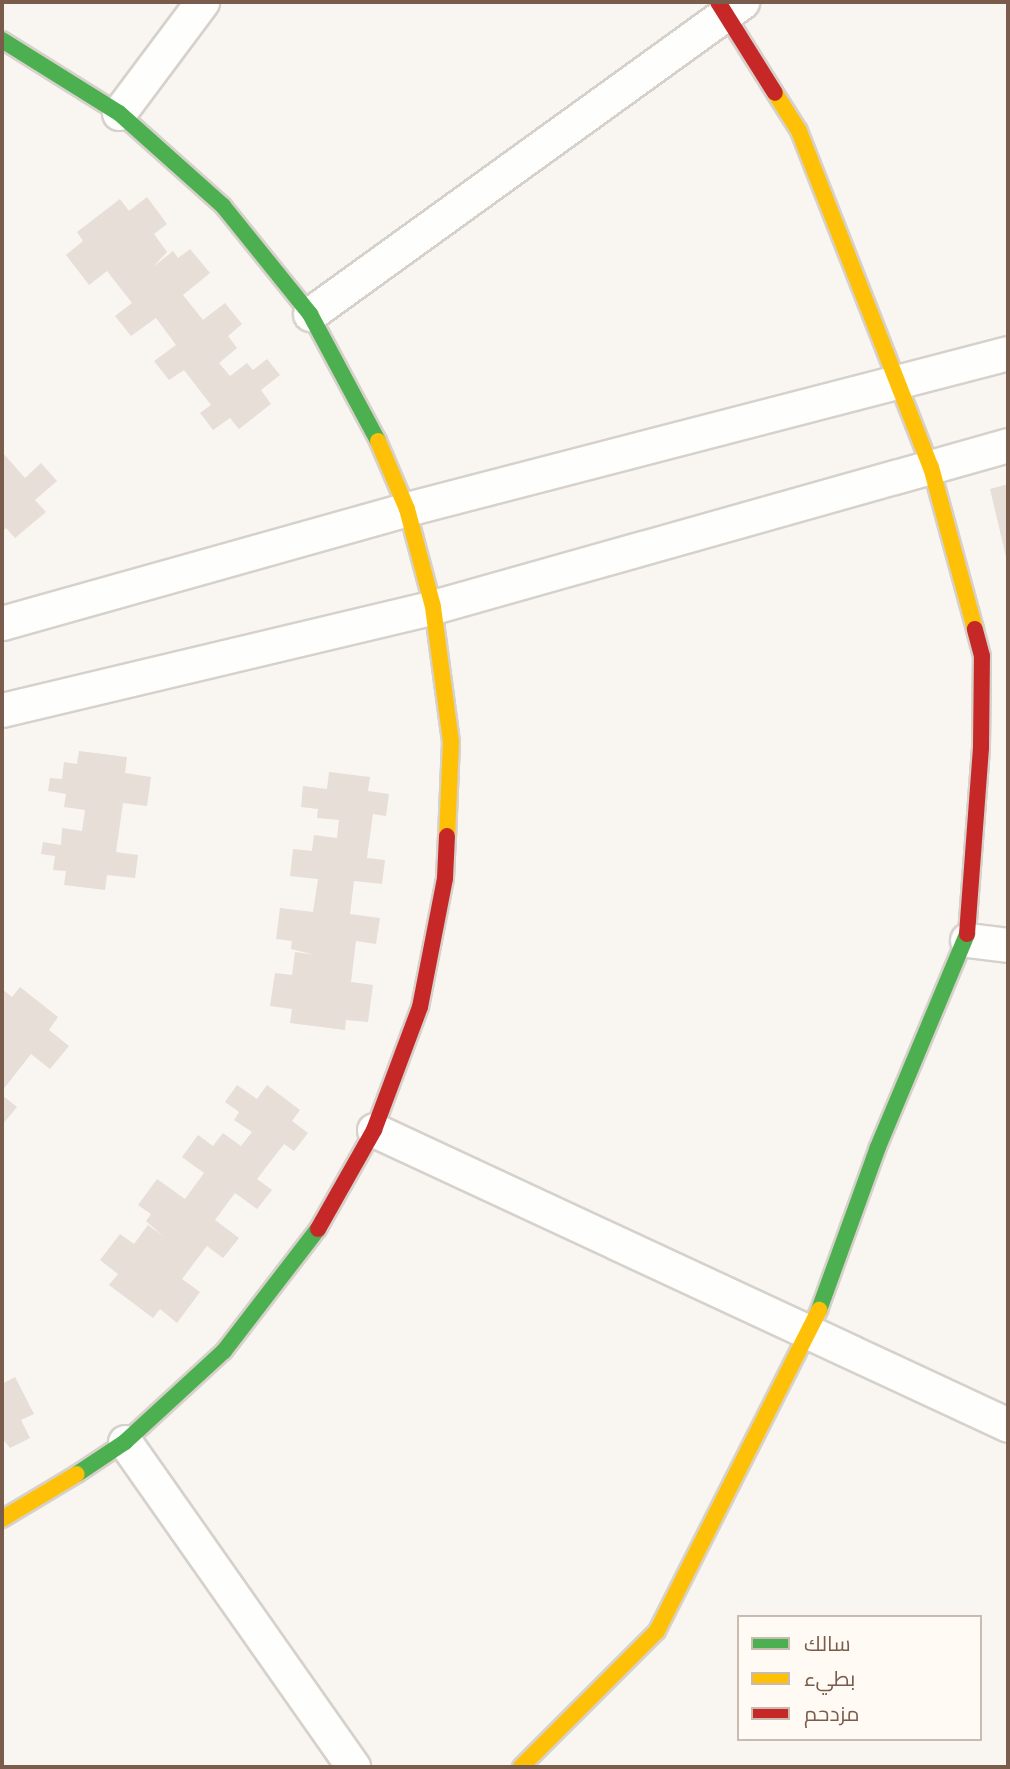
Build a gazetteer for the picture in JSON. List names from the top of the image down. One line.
{"legend":["سالك","بطيء","مزدحم"]}
